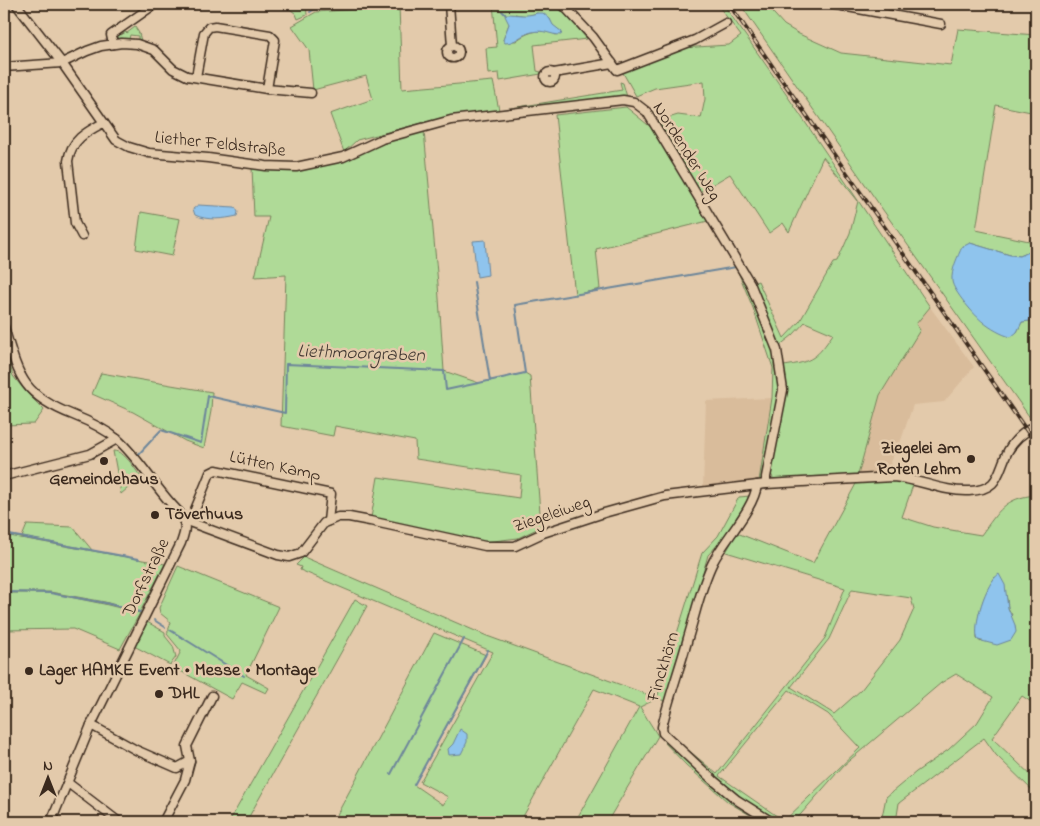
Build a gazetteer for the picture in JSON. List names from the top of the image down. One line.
{"streets":{"street":["Liether Feldstraße","Nordender Weg","Lütten Kamp","Ziegeleiweg","Dorfstraße","Finckhörn"]},"crossings":[["Liether Feldstraße","Nordender Weg"],["Nordender Weg","Ziegeleiweg"],["Lütten Kamp","Ziegeleiweg"],["Lütten Kamp","Dorfstraße"],["Ziegeleiweg","Finckhörn"]],"water":["Liethmoorgraben"],"places":["Ziegelei am Roten Lehm","Gemeindehaus","Töverhuus","Lager HAMKE Event • Messe • Montage","DHL"],"north":"top"}
